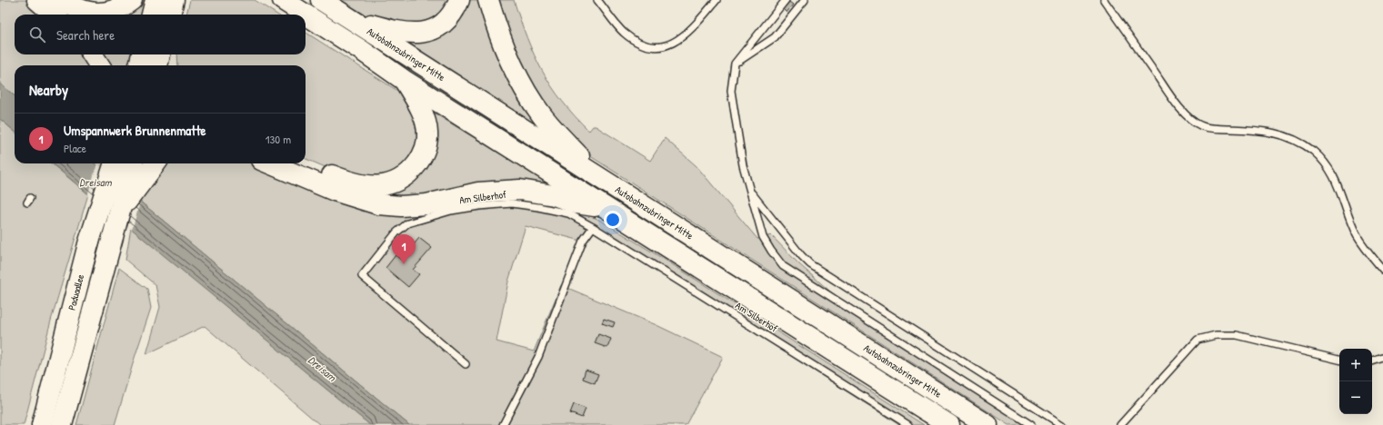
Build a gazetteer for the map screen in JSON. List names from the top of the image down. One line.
{"streets":{"highway":["Autobahnzubringer Mitte","Paduaallee"],"lane":["Am Silberhof"]},"water":["Dreisam"],"page":{"search":"Search here","heading":"Nearby","list":[{"mark":"1","name":"Umspannwerk Brunnenmatte","note":"Place","value":"130 m"}],"pins":"1","map_buttons":["+","−"]}}
